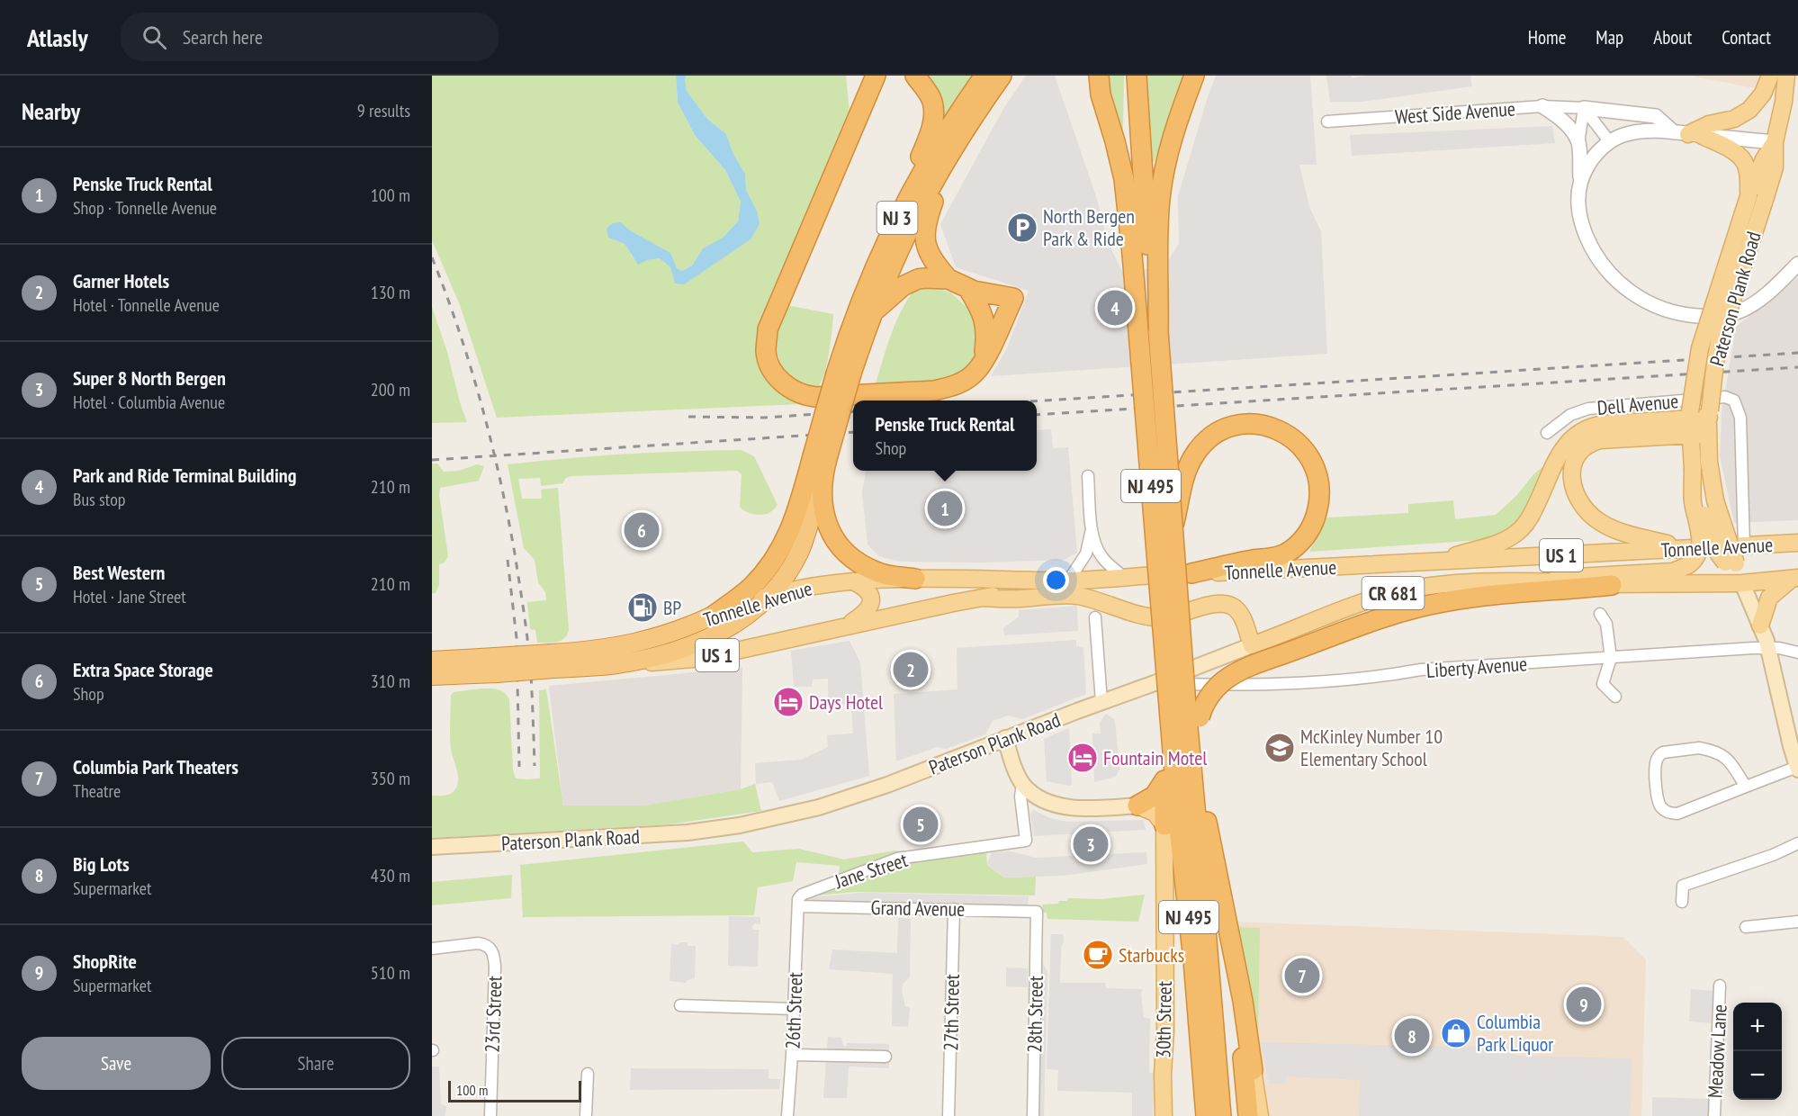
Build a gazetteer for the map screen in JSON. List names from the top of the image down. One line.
{"streets":{"highway":["NJ 3","NJ 495","Tonnelle Avenue","US 1"],"main road":["Paterson Plank Road","CR 681","30th Street"],"street":["West Side Avenue","Dell Avenue","Liberty Avenue","Jane Street","Grand Avenue","26th Street","27th Street","23rd Street","28th Street","Meadow Lane"]},"crossings":[["NJ 3","Tonnelle Avenue"],["Paterson Plank Road","Liberty Avenue"],["Dell Avenue","Tonnelle Avenue"],["Jane Street","Grand Avenue"],["Jane Street","26th Street"],["Grand Avenue","26th Street"],["Grand Avenue","27th Street"],["Grand Avenue","28th Street"]],"places":{"parking":["North Bergen Park & Ride"],"fuel station":["BP"],"hotel":["Days Hotel","Fountain Motel"],"school or university":["McKinley Number 10 Elementary School"],"cafe":["Starbucks"],"shop":["Columbia Park Liquor"]},"scale_bar":"100 m","page":{"header":"Atlasly","search":"Search here","nav":["Home","Map","About","Contact"],"heading":["Nearby","9 results"],"list":[{"mark":"1","name":"Penske Truck Rental","note":"Shop · Tonnelle Avenue","value":"100 m"},{"mark":"2","name":"Garner Hotels","note":"Hotel · Tonnelle Avenue","value":"130 m"},{"mark":"3","name":"Super 8 North Bergen","note":"Hotel · Columbia Avenue","value":"200 m"},{"mark":"4","name":"Park and Ride Terminal Building","note":"Bus stop","value":"210 m"},{"mark":"5","name":"Best Western","note":"Hotel · Jane Street","value":"210 m"},{"mark":"6","name":"Extra Space Storage","note":"Shop","value":"310 m"},{"mark":"7","name":"Columbia Park Theaters","note":"Theatre","value":"350 m"},{"mark":"8","name":"Big Lots","note":"Supermarket","value":"430 m"},{"mark":"9","name":"ShopRite","note":"Supermarket","value":"510 m"}],"pins":["4","1","6","2","5","3","7","9","8"],"popup":["Penske Truck Rental","Shop"],"map_buttons":["+","−"],"buttons":["Save","Share"],"scale":"100 m"}}
